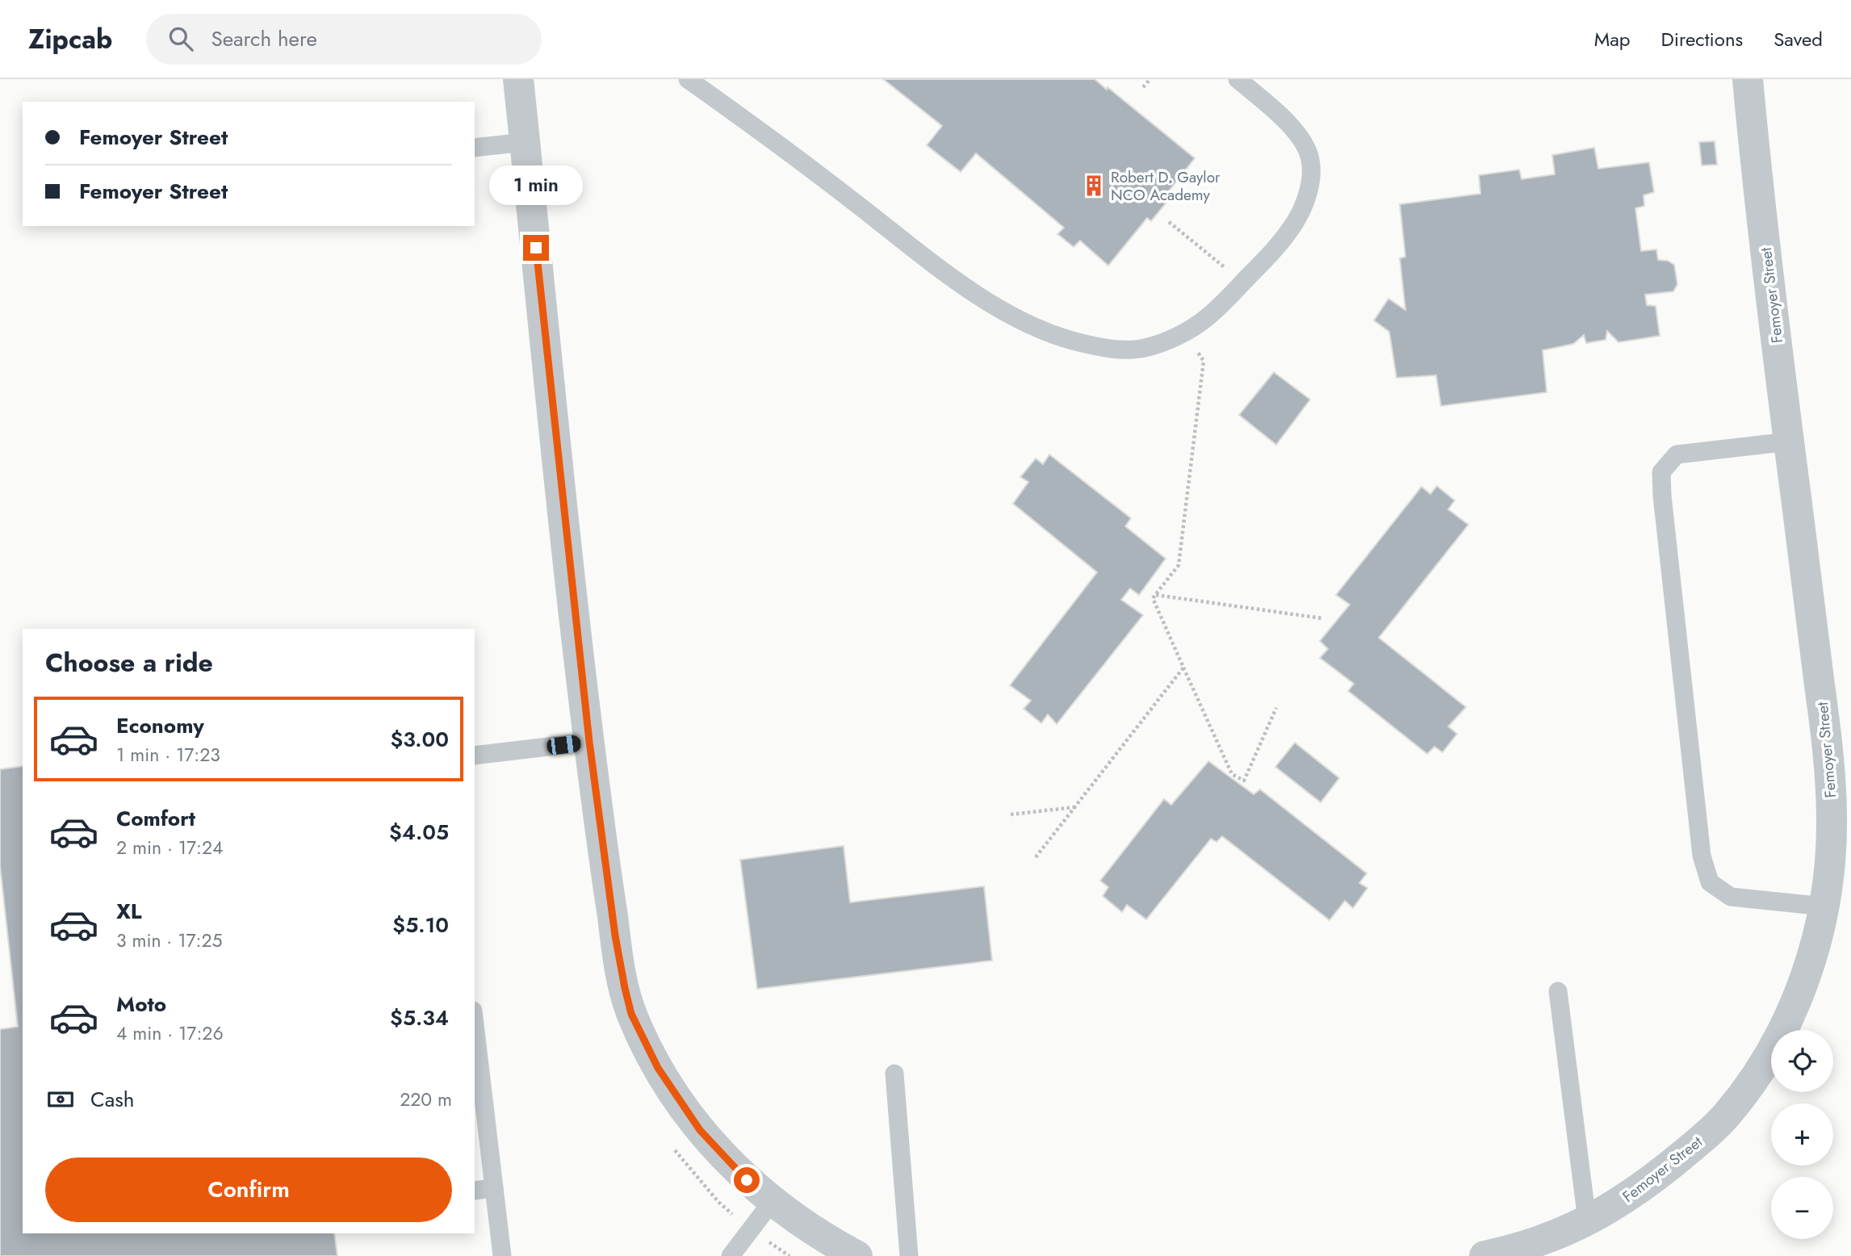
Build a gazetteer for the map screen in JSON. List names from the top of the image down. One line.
{"streets":{"street":["Femoyer Street"]},"places":{"building":["Robert D. Gaylor NCO Academy"]},"page":{"header":"Zipcab","search":"Search here","nav":["Map","Directions","Saved"],"banner":["Femoyer Street","Femoyer Street"],"bubble":"1 min","heading":"Choose a ride","list":[{"name":"Economy","note":"1 min · 17:23","value":"$3.00"},{"name":"Comfort","note":"2 min · 17:24","value":"$4.05"},{"name":"XL","note":"3 min · 17:25","value":"$5.10"},{"name":"Moto","note":"4 min · 17:26","value":"$5.34"}],"map_buttons":["+","−"],"pay":["Cash","220 m"],"buttons":"Confirm"}}
